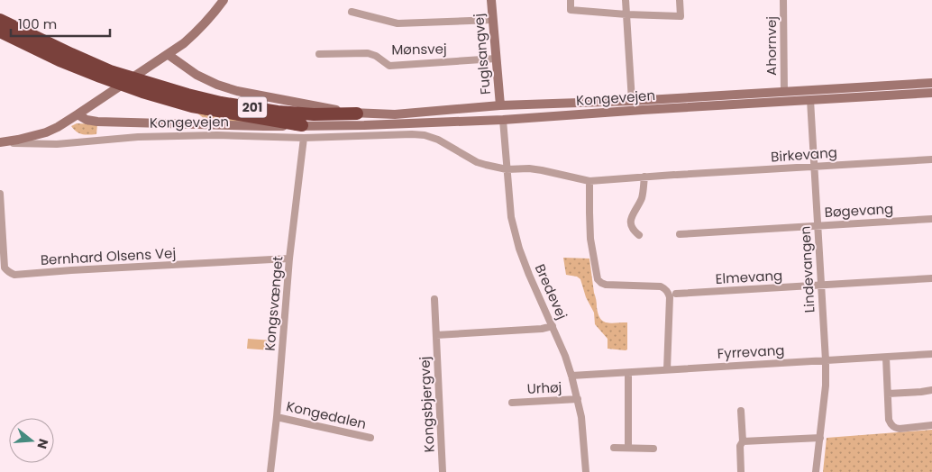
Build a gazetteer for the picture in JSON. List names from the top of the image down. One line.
{"streets":{"highway":["201"],"main road":["Fuglsangvej","Kongevejen"],"street":["Ahornvej","Mønsvej","Birkevang","Bøgevang","Bernhard Olsens Vej","Lindevangen","Elmevang","Bredevej","Kongsvænget","Fyrrevang","Urhøj","Kongsbjergvej","Kongedalen"]},"crossings":[["Ahornvej","Kongevejen"],["Mønsvej","Fuglsangvej"],["Fuglsangvej","Kongevejen"],["Kongevejen","201"],["Kongevejen","Birkevang"],["Kongevejen","Lindevangen"],["Kongevejen","Bredevej"],["Kongevejen","Kongsvænget"],["201","Kongsvænget"],["Birkevang","Lindevangen"],["Bøgevang","Lindevangen"],["Bernhard Olsens Vej","Kongsvænget"],["Lindevangen","Elmevang"],["Lindevangen","Fyrrevang"],["Bredevej","Fyrrevang"],["Bredevej","Urhøj"],["Kongsvænget","Kongedalen"]],"scale_bar":"100 m","north":"right"}
